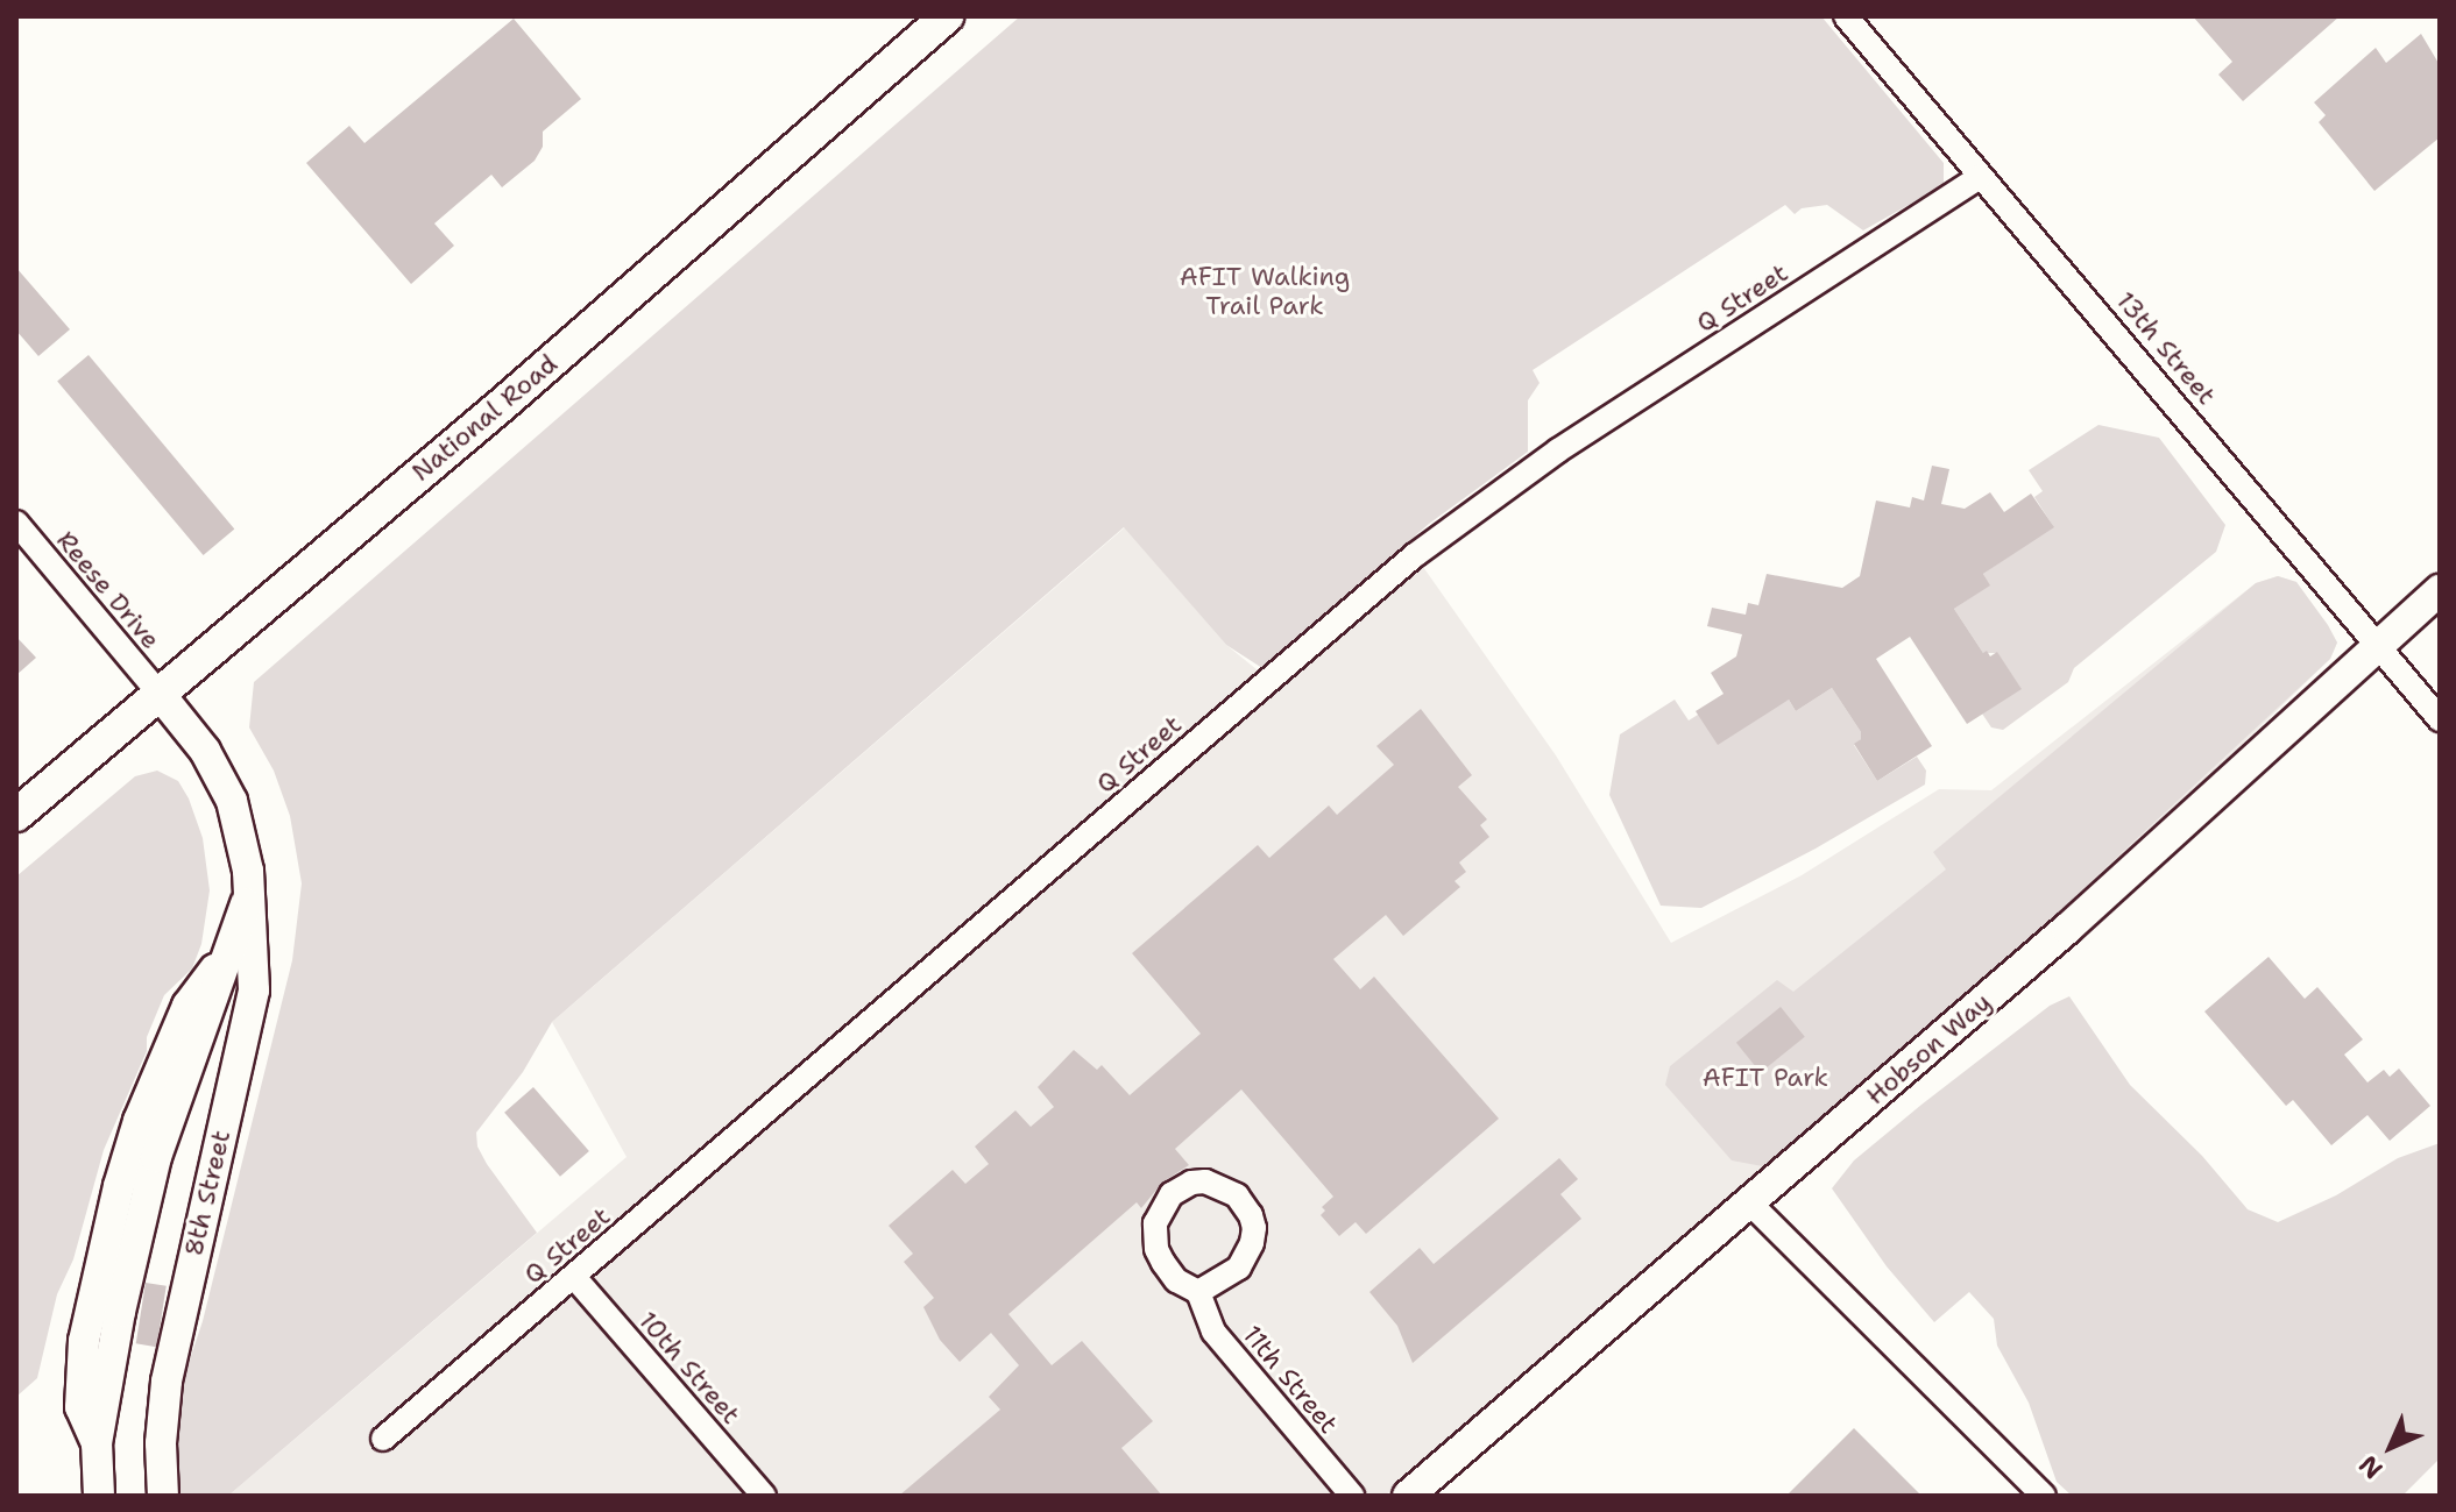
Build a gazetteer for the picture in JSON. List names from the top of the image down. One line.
{"streets":{"main road":["National Road"],"street":["Q Street","13th Street","Reese Drive","Hobson Way","8th Street","10th Street","11th Street"]},"crossings":[["Q Street","13th Street"],["Q Street","10th Street"],["13th Street","Hobson Way"],["National Road","Reese Drive"],["National Road","8th Street"],["Reese Drive","8th Street"]],"parks":["AFIT Walking Trail Park","AFIT Park"],"north":"bottom left"}
